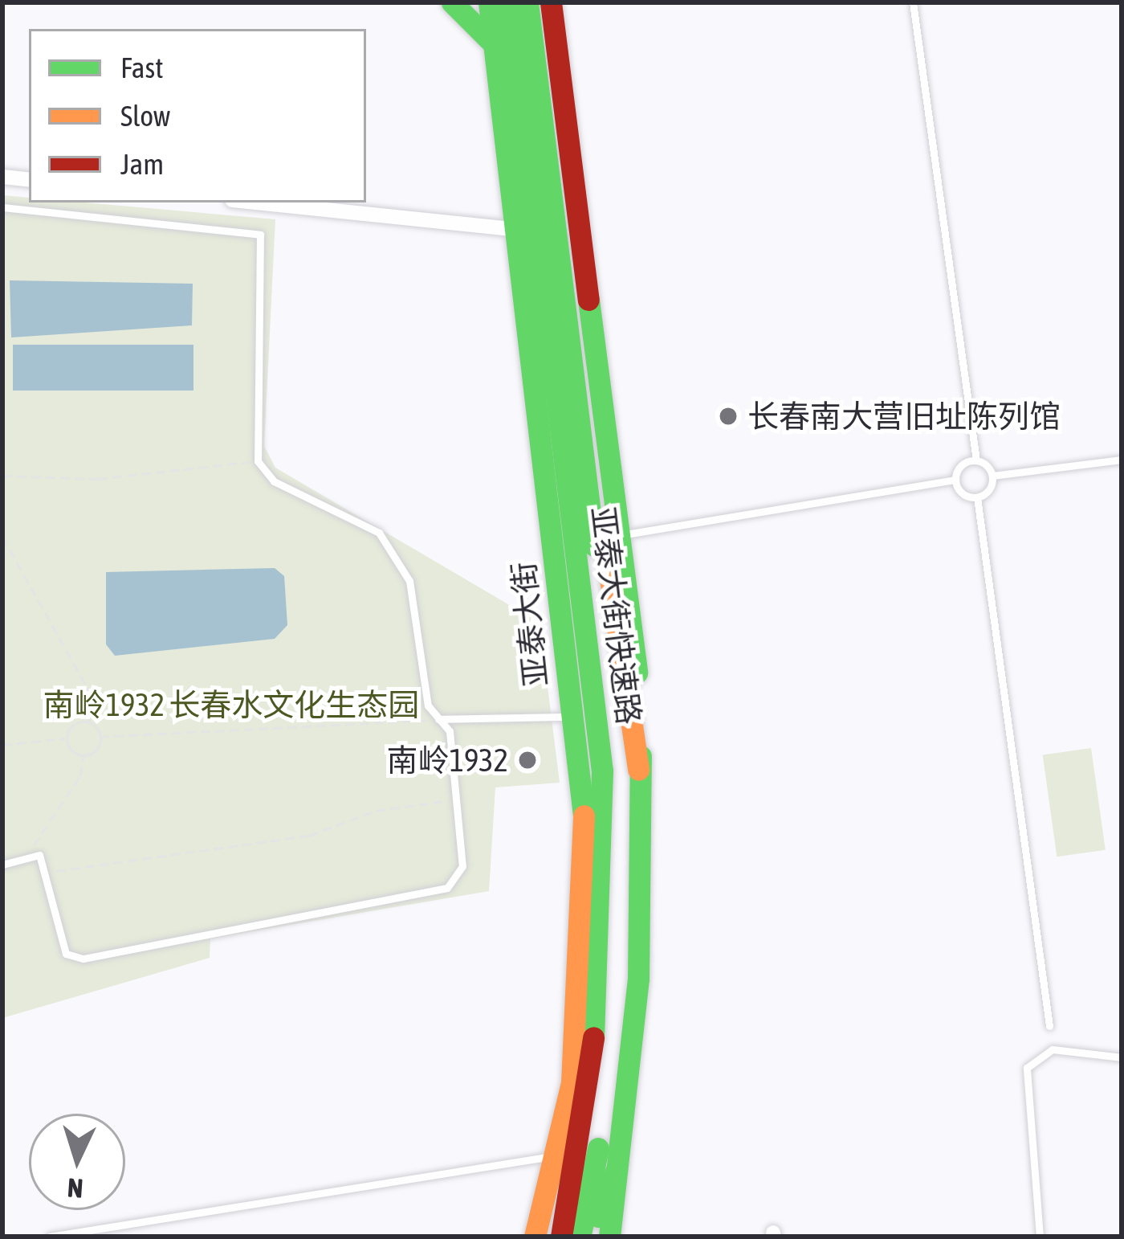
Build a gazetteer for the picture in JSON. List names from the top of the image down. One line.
{"streets":{"main road":["亚泰大街快速路","亚泰大街"]},"parks":["南岭1932 长春水文化生态园"],"places":["长春南大营旧址陈列馆","南岭1932"],"legend":["Fast","Slow","Jam"],"north":"bottom"}
